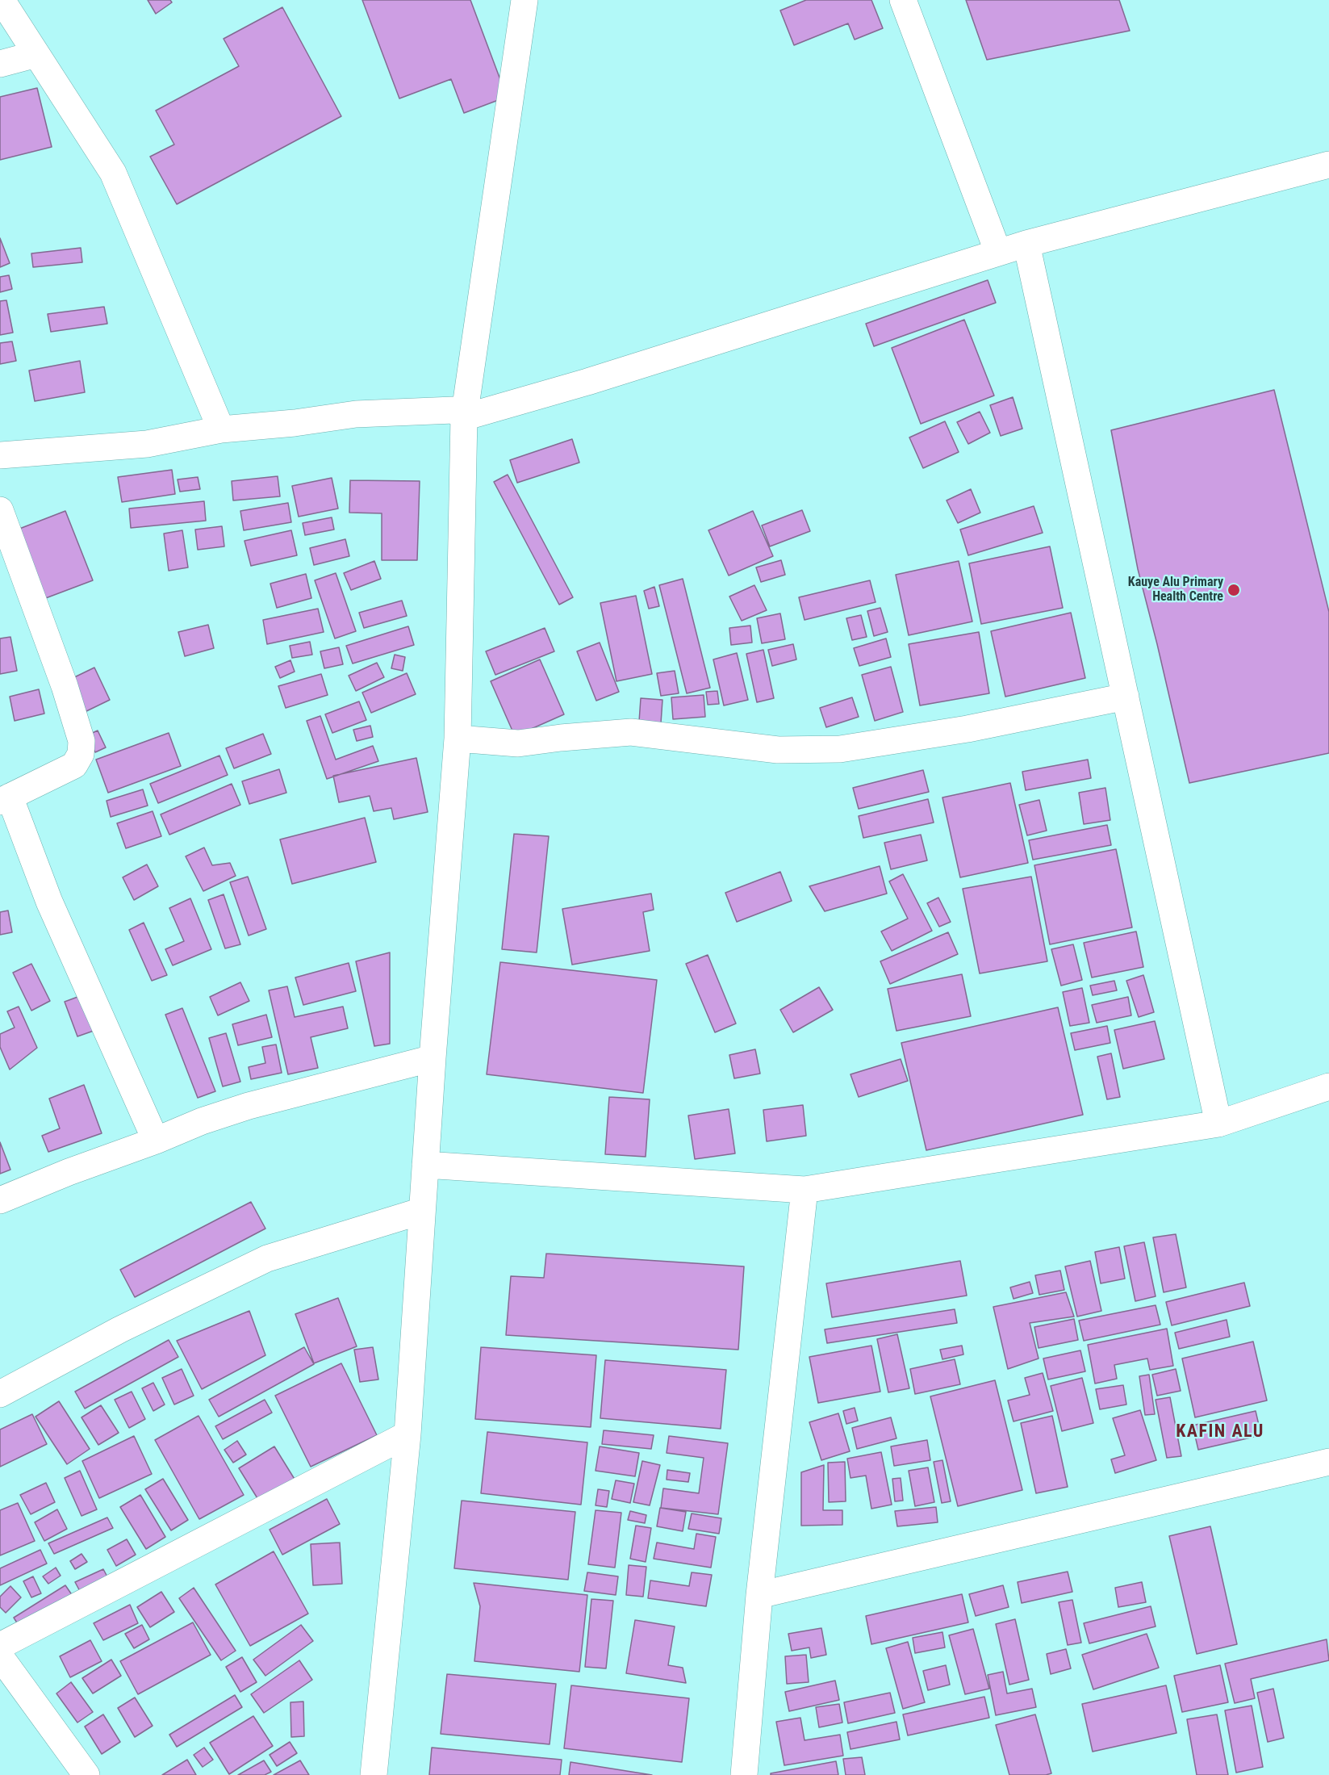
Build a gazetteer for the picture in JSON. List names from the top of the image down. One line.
{"districts":["KAFIN ALU"],"places":["Kauye Alu Primary Health Centre"]}
